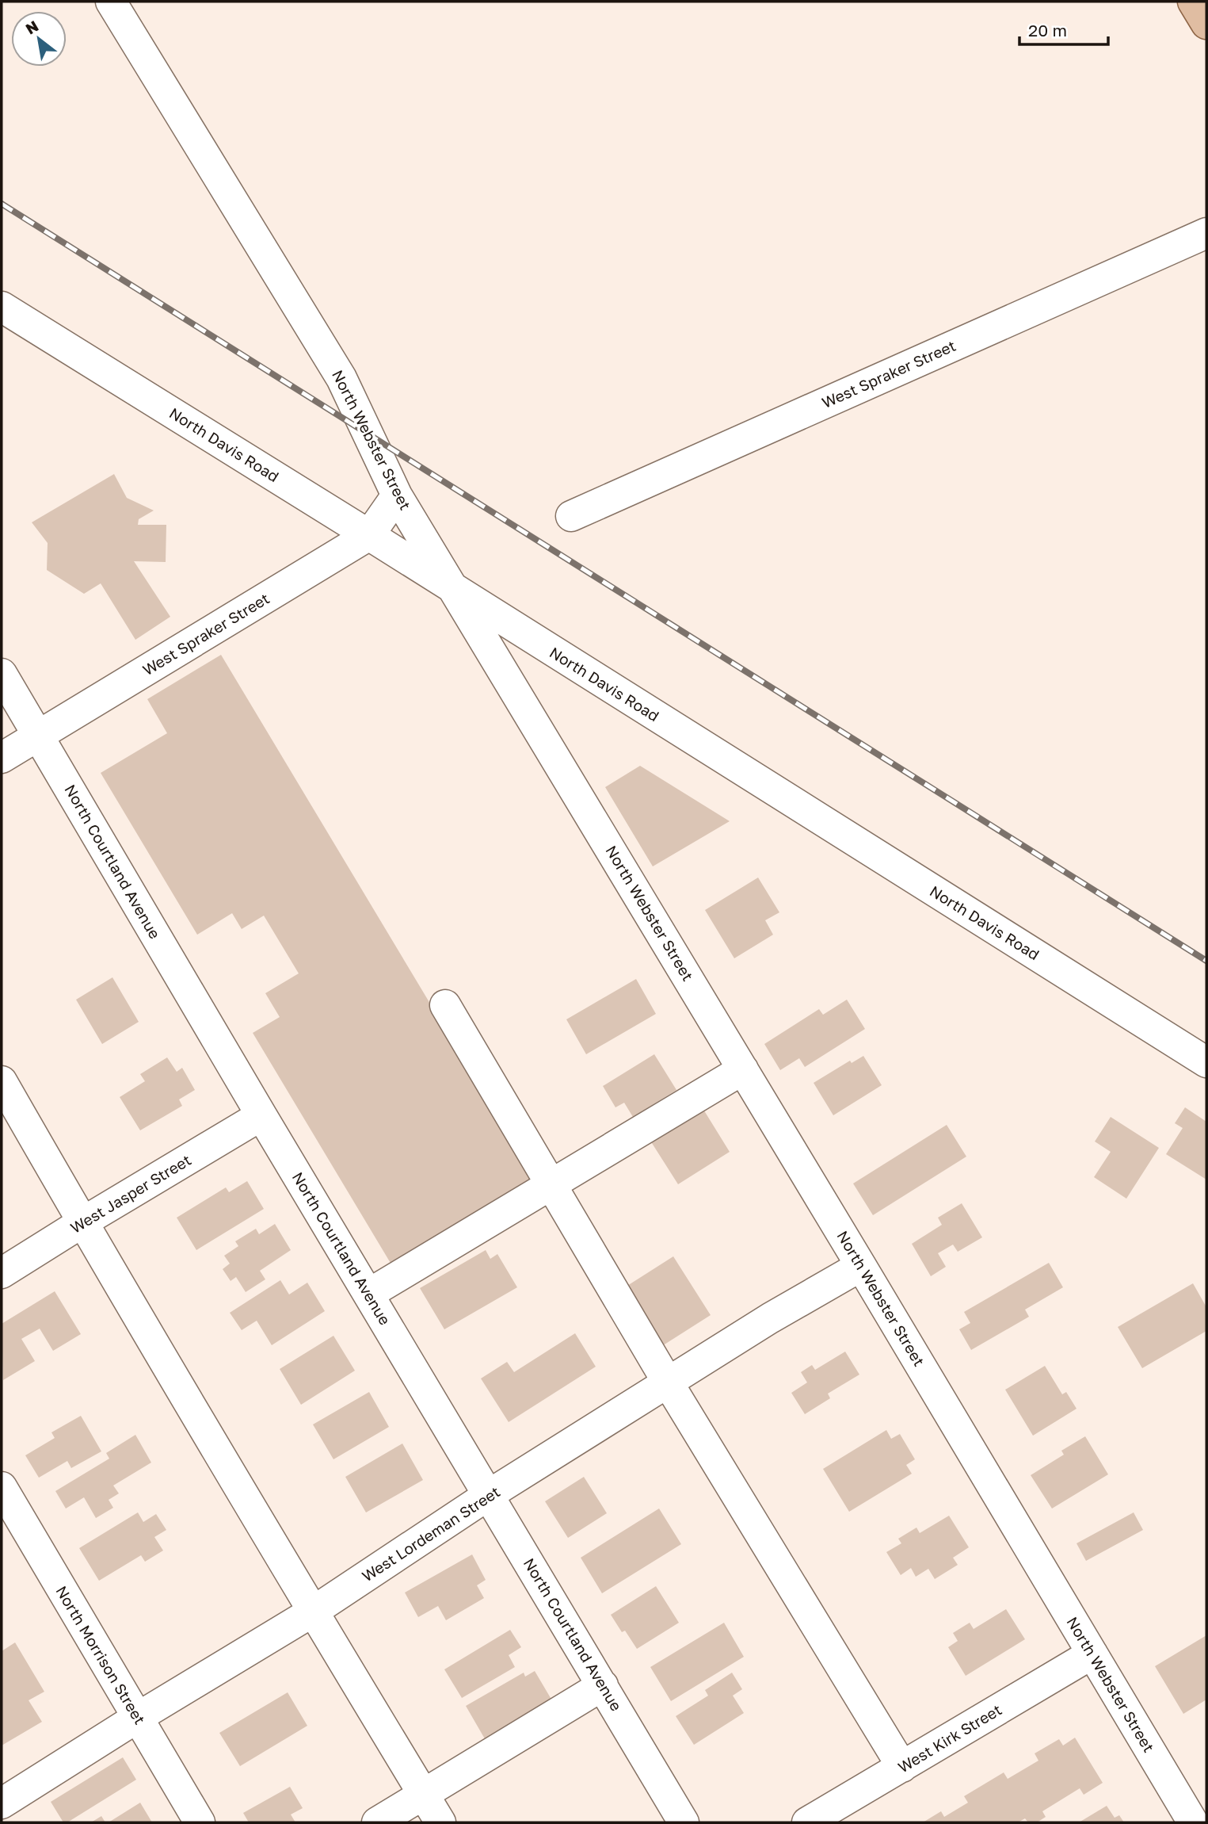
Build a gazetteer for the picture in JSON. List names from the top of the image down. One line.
{"streets":{"street":["West Spraker Street","North Webster Street","North Davis Road","North Courtland Avenue","West Jasper Street","West Lordeman Street","North Morrison Street","West Kirk Street"]},"crossings":[["West Spraker Street","North Webster Street"],["West Spraker Street","North Davis Road"],["West Spraker Street","North Courtland Avenue"],["North Webster Street","North Davis Road"],["North Webster Street","West Lordeman Street"],["North Webster Street","West Kirk Street"],["North Courtland Avenue","West Jasper Street"],["North Courtland Avenue","West Lordeman Street"],["West Lordeman Street","North Morrison Street"]],"scale_bar":"20 m","north":"top left"}
